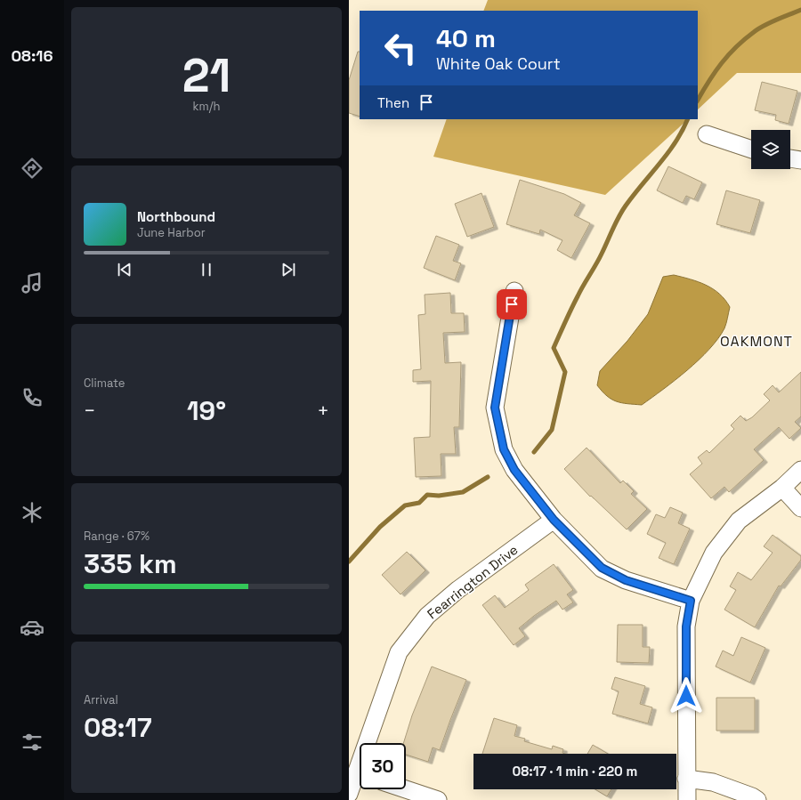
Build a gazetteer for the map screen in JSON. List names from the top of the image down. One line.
{"streets":{"street":["Fearrington Drive"]},"districts":["OAKMONT"],"page":{"tabs":"08:16","tile":[["21","km/h"],"Climate",["Range · 67%","335 km"],["Arrival","08:17"]],"turn":["40 m","White Oak Court"],"then":"Then","song":["Northbound","June Harbor"],"heat":["−","19°","+"],"limit":"30","trip":"08:17 · 1 min · 220 m"}}
